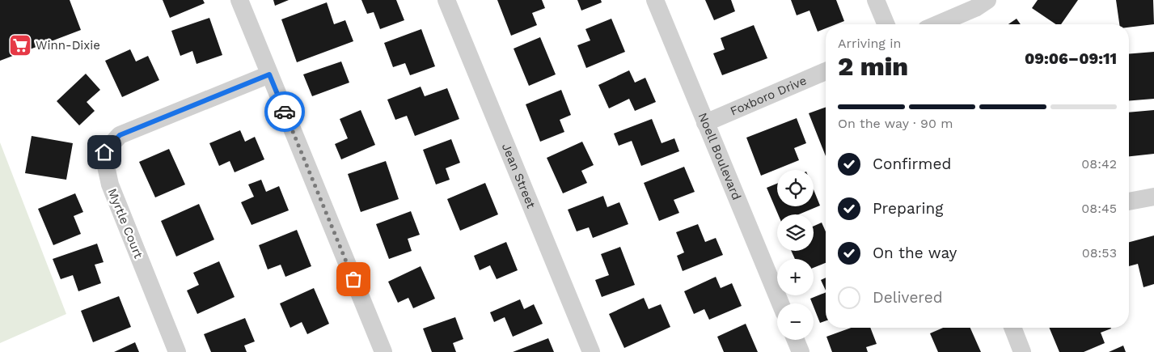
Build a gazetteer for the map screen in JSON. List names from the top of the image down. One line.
{"streets":{"street":["Foxboro Drive","Noell Boulevard","Jean Street","Myrtle Court"]},"crossings":[["Foxboro Drive","Noell Boulevard"]],"places":{"supermarket":["Winn-Dixie"]},"page":{"heading":["2 min","Arriving in","09:06–09:11"],"bar":"On the way · 90 m","list":[["Confirmed","08:42"],["Preparing","08:45"],["On the way","08:53"],"Delivered"],"map_buttons":["+","−"]}}
